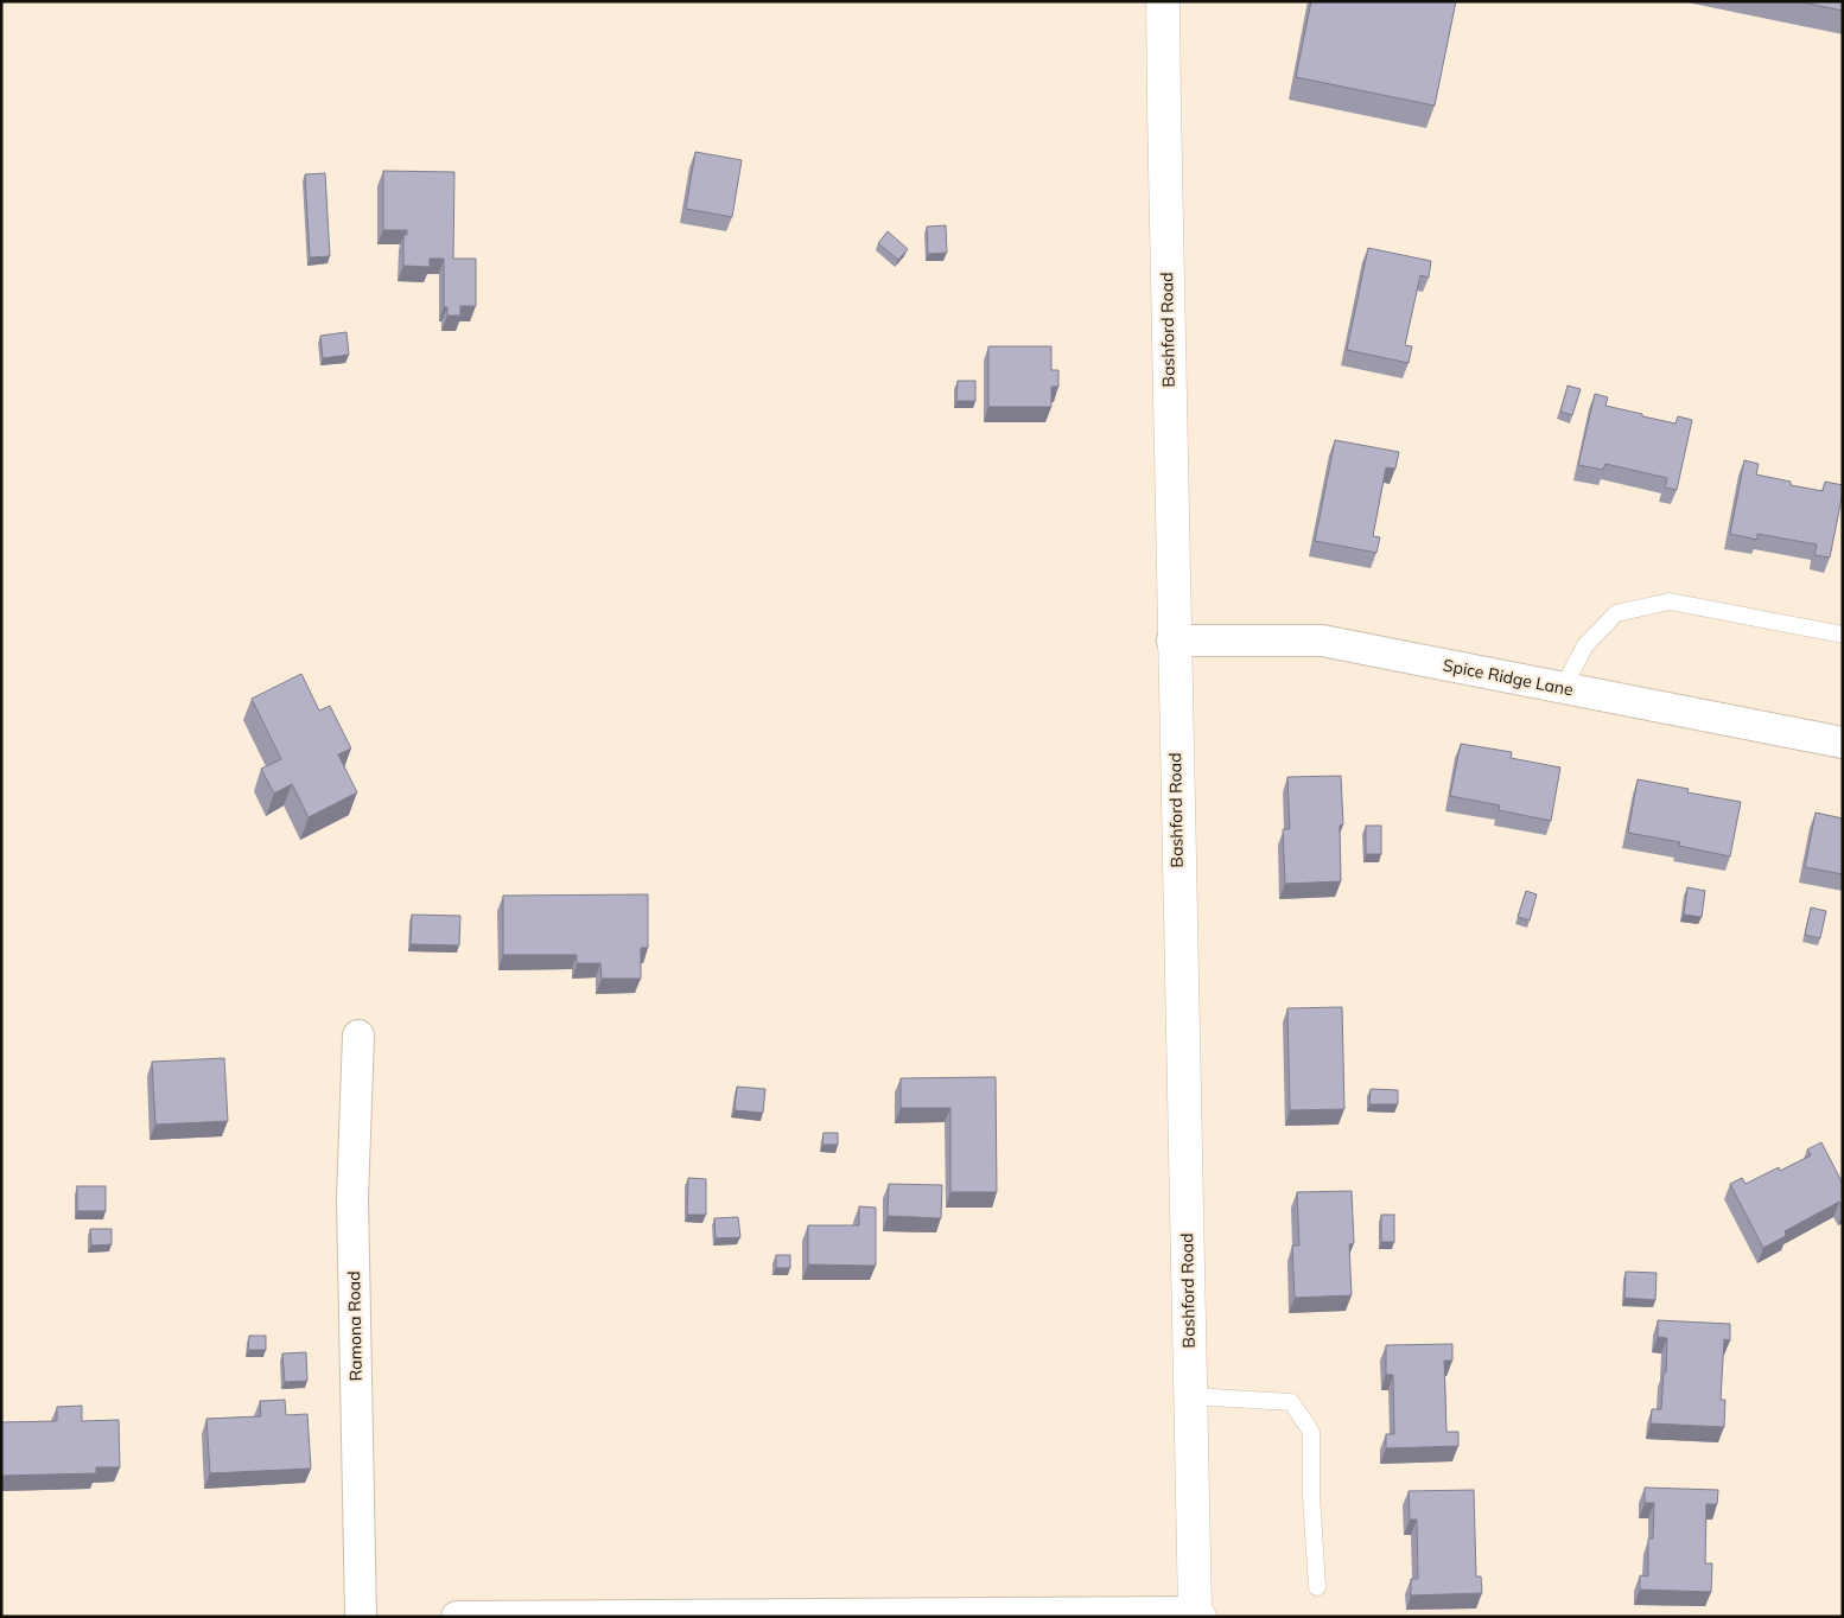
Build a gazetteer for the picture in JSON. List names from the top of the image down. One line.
{"streets":{"street":["Bashford Road","Spice Ridge Lane","Ramona Road"]},"crossings":[["Bashford Road","Spice Ridge Lane"]]}
